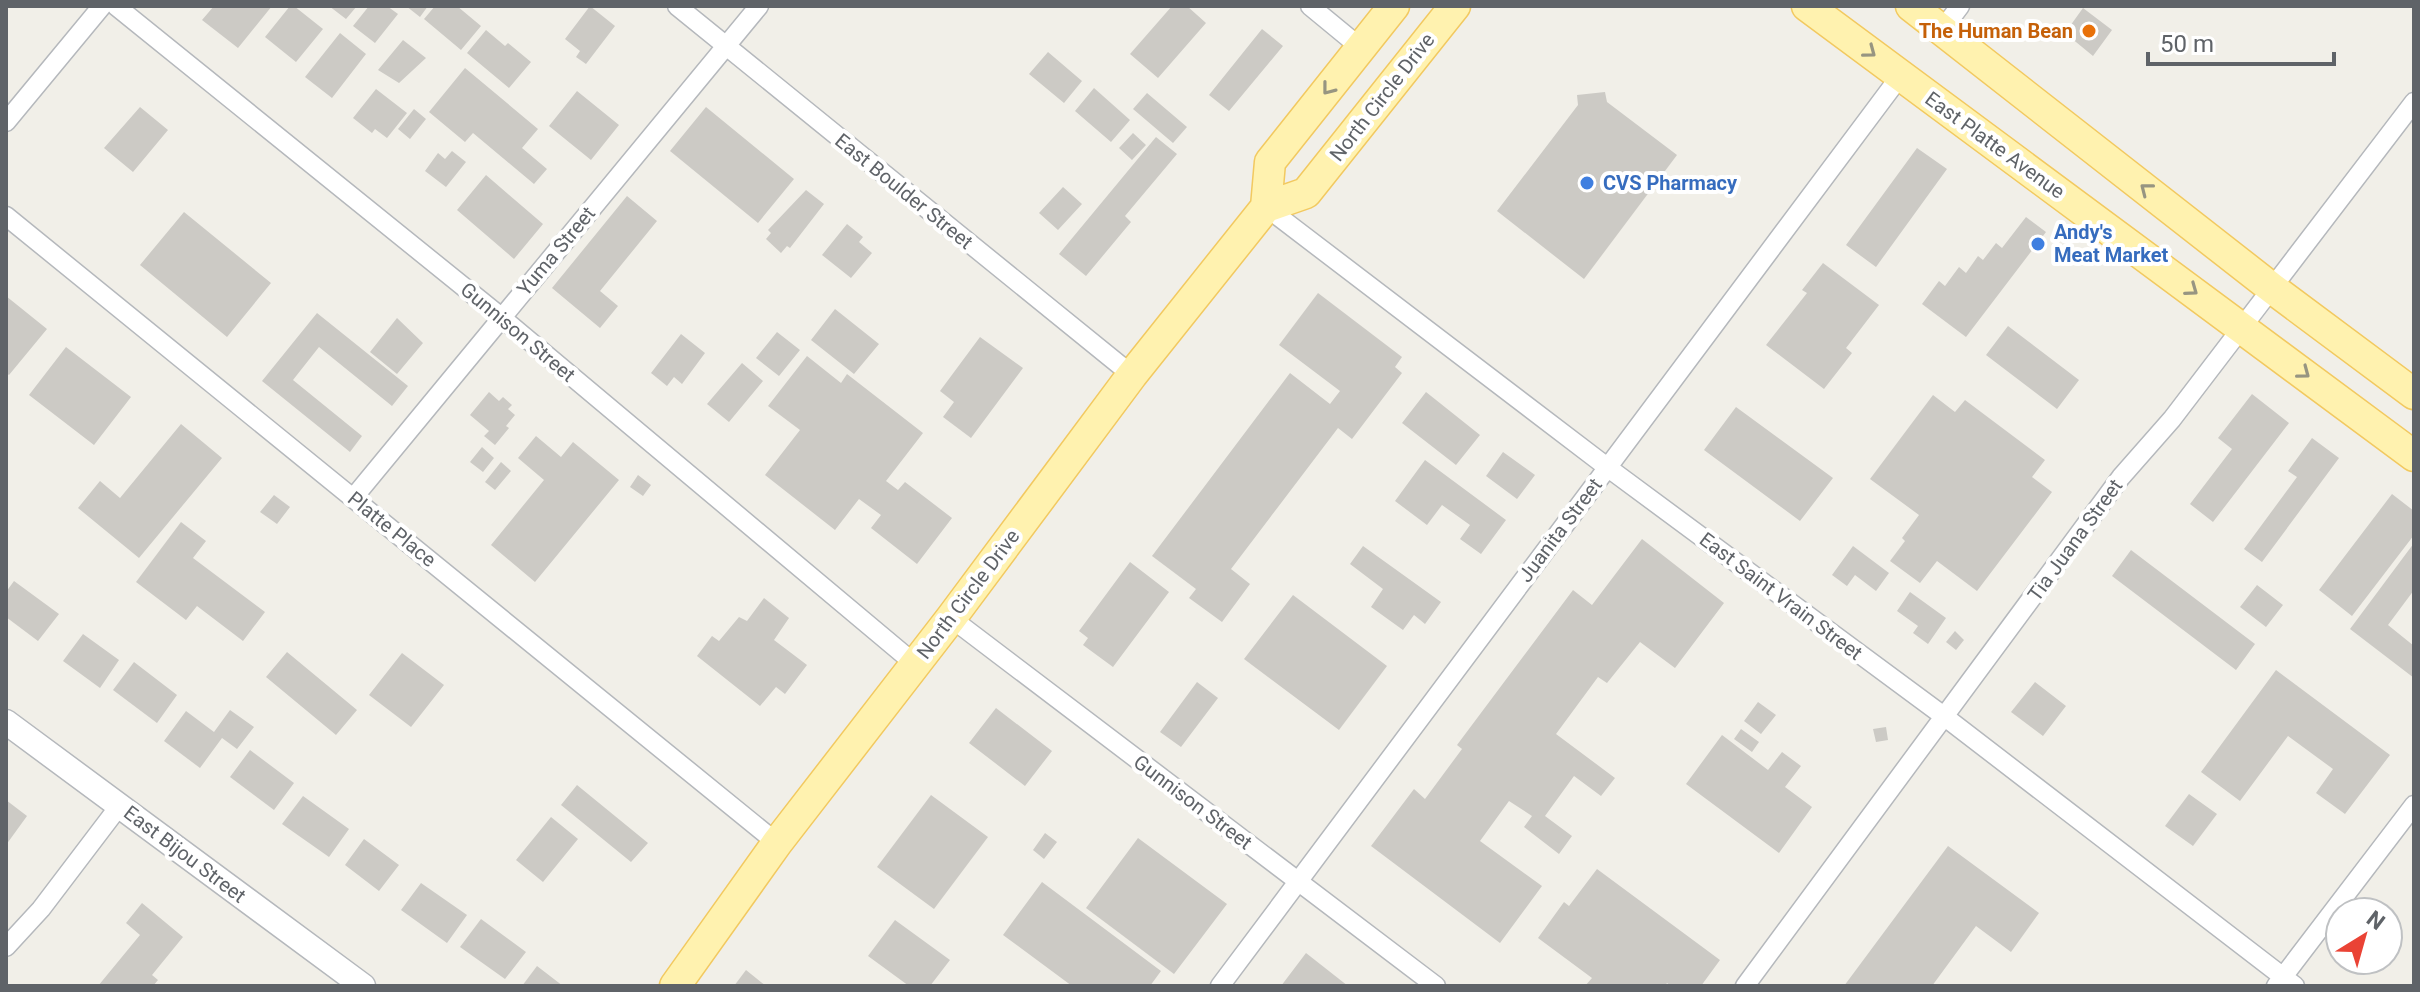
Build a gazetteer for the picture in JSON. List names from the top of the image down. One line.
{"streets":{"main road":["North Circle Drive","East Platte Avenue"],"street":["East Boulder Street","Yuma Street","Gunnison Street","Platte Place","Juanita Street","Tia Juana Street","East Saint Vrain Street","East Bijou Street"]},"crossings":[["North Circle Drive","East Boulder Street"],["North Circle Drive","Gunnison Street"],["North Circle Drive","Platte Place"],["North Circle Drive","East Saint Vrain Street"],["East Platte Avenue","Juanita Street"],["East Platte Avenue","Tia Juana Street"],["East Boulder Street","Yuma Street"],["Yuma Street","Gunnison Street"],["Yuma Street","Platte Place"],["Gunnison Street","Juanita Street"],["Juanita Street","East Saint Vrain Street"],["Tia Juana Street","East Saint Vrain Street"]],"places":["The Human Bean","CVS Pharmacy","Andy's Meat Market"],"scale_bar":"50 m","north":"top right"}
